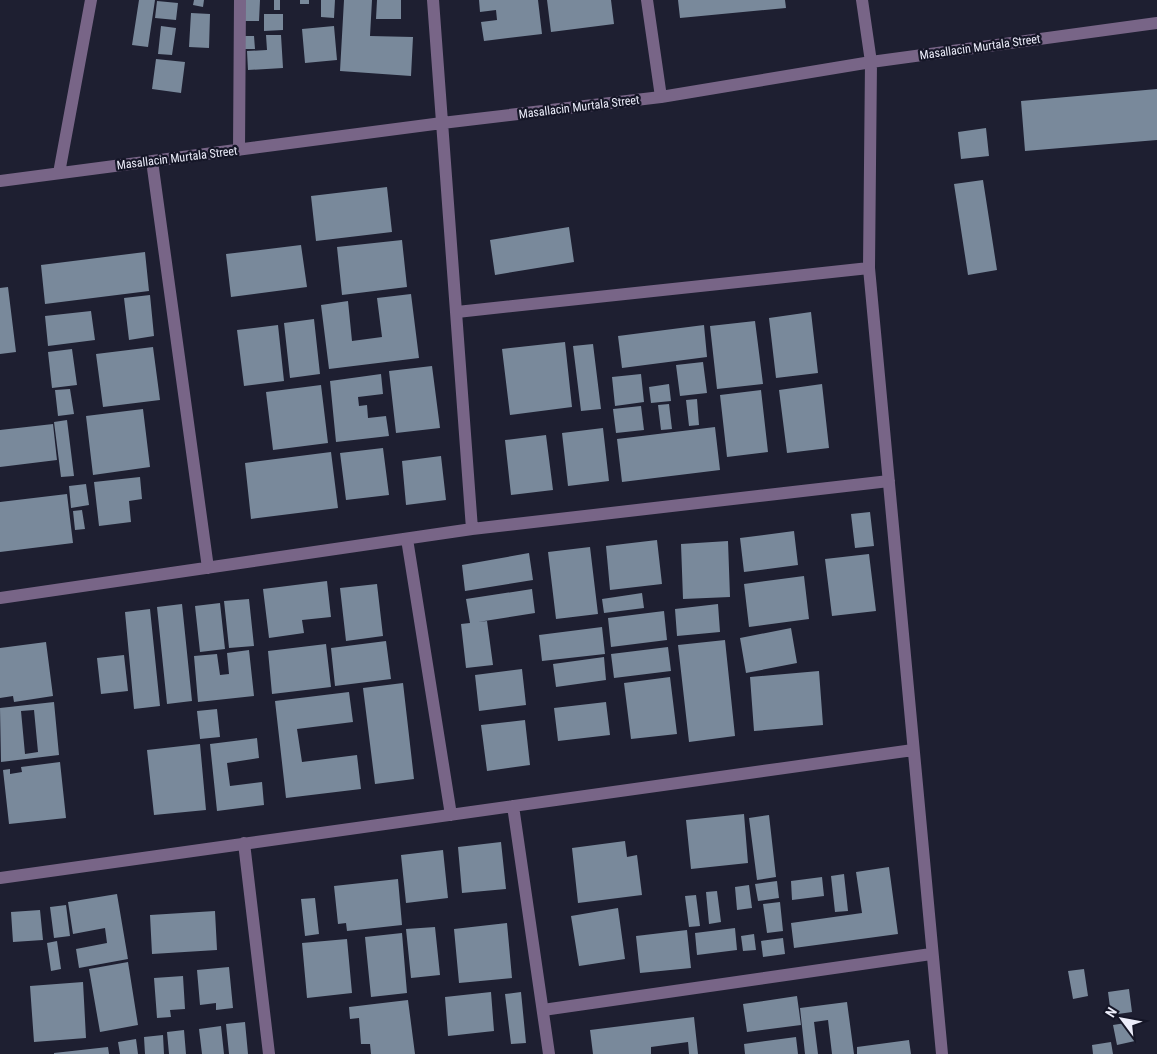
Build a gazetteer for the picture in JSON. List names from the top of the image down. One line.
{"streets":{"street":["Masallacin Murtala Street"]},"north":"top left"}
